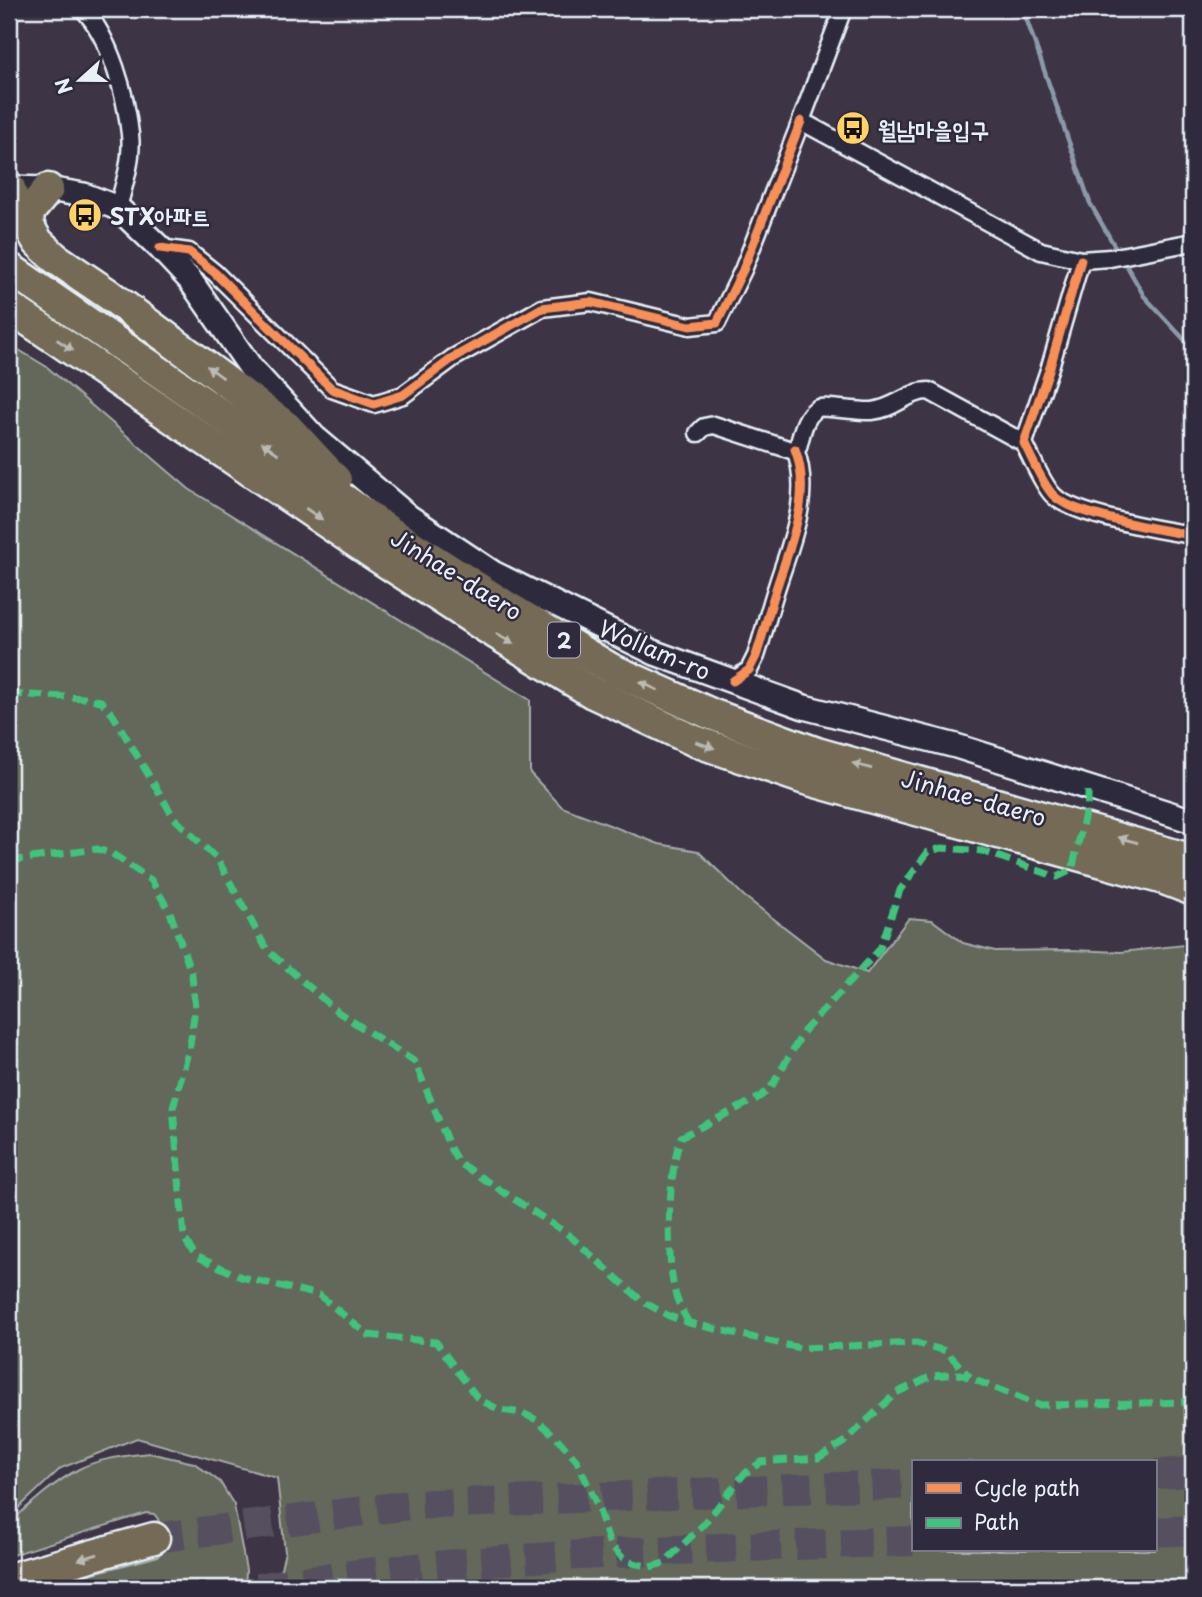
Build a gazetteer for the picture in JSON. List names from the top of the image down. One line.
{"streets":{"highway":["Jinhae-daero","2"],"main road":["Wollam-ro"]},"places":{"bus stop":["월남마을입구","STX아파트"]},"legend":["Cycle path","Path"],"north":"left"}
